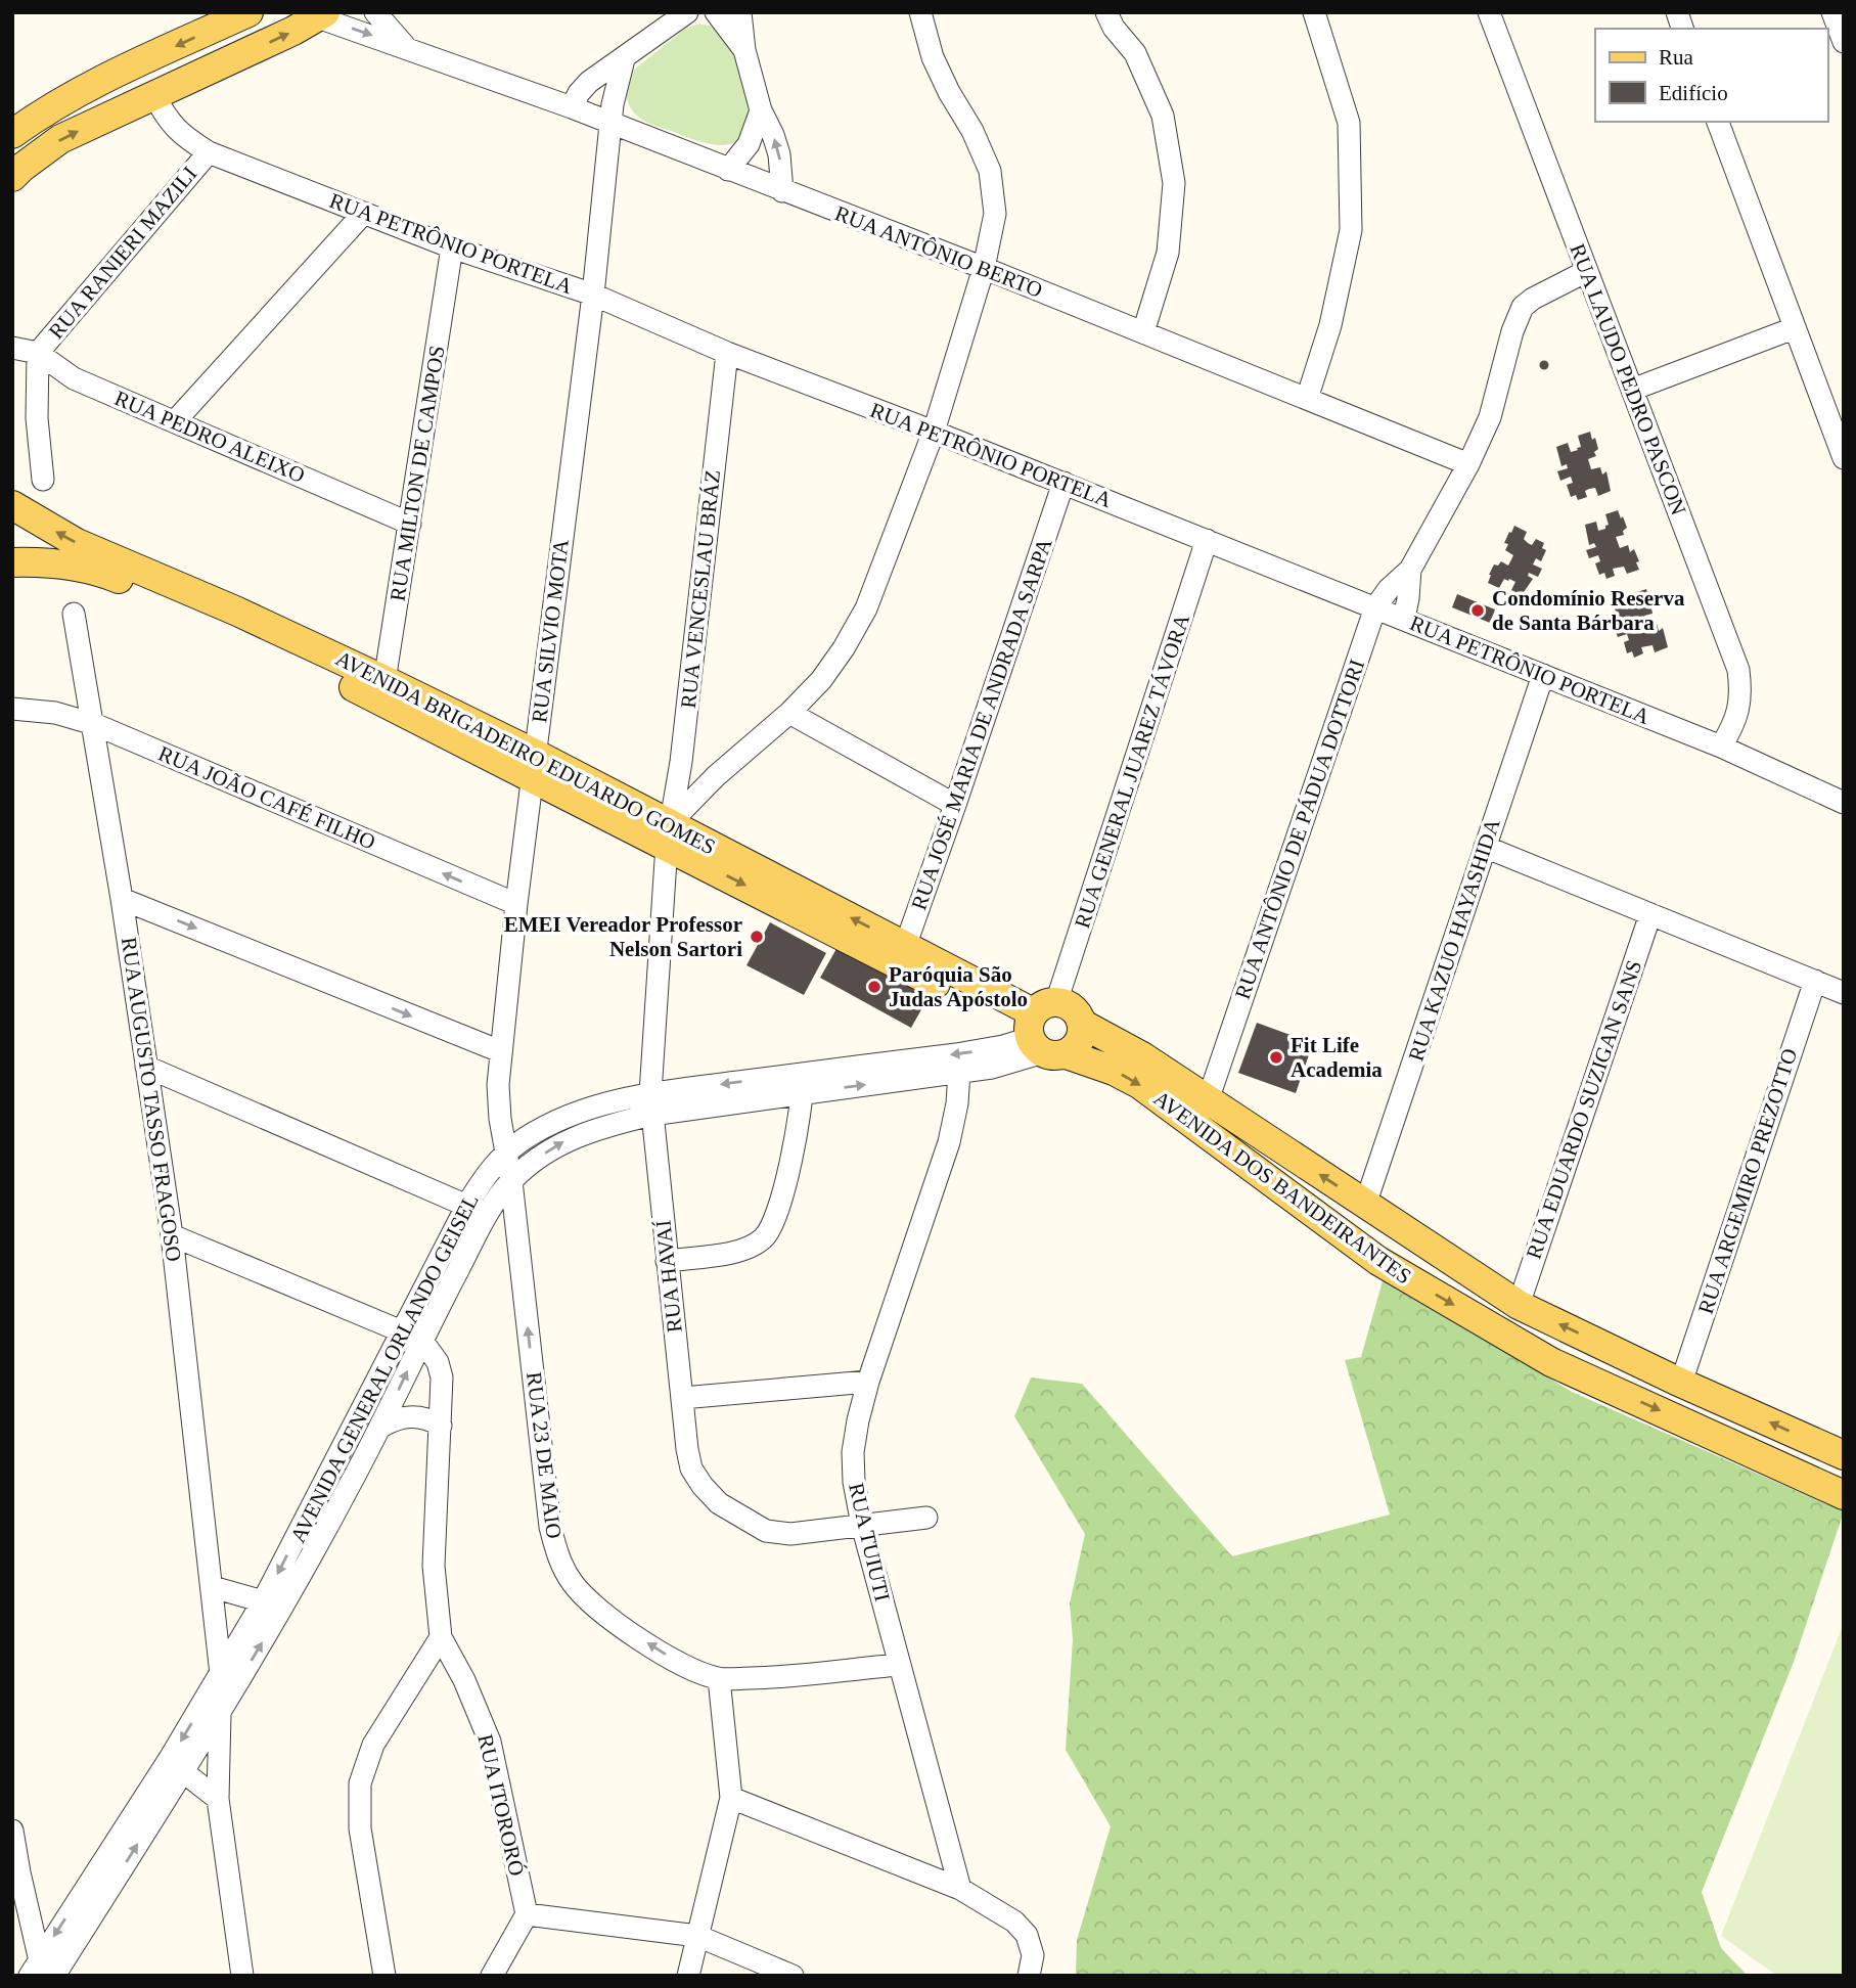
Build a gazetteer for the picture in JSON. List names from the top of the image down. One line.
{"streets":{"main road":["AVENIDA BRIGADEIRO EDUARDO GOMES","AVENIDA DOS BANDEIRANTES"],"street":["RUA PETRÔNIO PORTELA","RUA ANTÔNIO BERTO","RUA RANIERI MAZILI","RUA LAUDO PEDRO PASCON","RUA PEDRO ALEIXO","RUA MILTON DE CAMPOS","RUA VENCESLAU BRÁZ","RUA SILVIO MOTA","RUA JOSÉ MARIA DE ANDRADA SARPA","RUA GENERAL JUAREZ TÁVORA","RUA JOÃO CAFÉ FILHO","RUA ANTÔNIO DE PÁDUA DOTTORI","RUA KAZUO HAYASHIDA","RUA AUGUSTO TASSO FRAGOSO","RUA EDUARDO SUZIGAN SANS","RUA ARGEMIRO PREZOTTO","RUA HAVAÍ","AVENIDA GENERAL ORLANDO GEISEL","RUA 23 DE MAIO","RUA TUIUTI","RUA ITORORÓ"]},"crossings":[["RUA PETRÔNIO PORTELA","RUA RANIERI MAZILI"],["RUA PETRÔNIO PORTELA","RUA LAUDO PEDRO PASCON"],["RUA PETRÔNIO PORTELA","RUA MILTON DE CAMPOS"],["RUA PETRÔNIO PORTELA","RUA VENCESLAU BRÁZ"],["RUA PETRÔNIO PORTELA","RUA SILVIO MOTA"],["RUA PETRÔNIO PORTELA","RUA JOSÉ MARIA DE ANDRADA SARPA"],["RUA PETRÔNIO PORTELA","RUA GENERAL JUAREZ TÁVORA"],["RUA PETRÔNIO PORTELA","RUA ANTÔNIO DE PÁDUA DOTTORI"],["RUA PETRÔNIO PORTELA","RUA KAZUO HAYASHIDA"],["RUA ANTÔNIO BERTO","RUA SILVIO MOTA"],["RUA ANTÔNIO BERTO","RUA ANTÔNIO DE PÁDUA DOTTORI"],["RUA RANIERI MAZILI","RUA PEDRO ALEIXO"],["RUA LAUDO PEDRO PASCON","RUA ANTÔNIO DE PÁDUA DOTTORI"],["RUA PEDRO ALEIXO","RUA MILTON DE CAMPOS"],["RUA MILTON DE CAMPOS","AVENIDA BRIGADEIRO EDUARDO GOMES"],["RUA VENCESLAU BRÁZ","AVENIDA BRIGADEIRO EDUARDO GOMES"],["RUA VENCESLAU BRÁZ","RUA HAVAÍ"],["RUA SILVIO MOTA","AVENIDA BRIGADEIRO EDUARDO GOMES"],["RUA SILVIO MOTA","RUA JOÃO CAFÉ FILHO"],["RUA SILVIO MOTA","AVENIDA GENERAL ORLANDO GEISEL"],["RUA SILVIO MOTA","RUA 23 DE MAIO"],["RUA JOSÉ MARIA DE ANDRADA SARPA","AVENIDA BRIGADEIRO EDUARDO GOMES"],["AVENIDA BRIGADEIRO EDUARDO GOMES","RUA GENERAL JUAREZ TÁVORA"],["AVENIDA BRIGADEIRO EDUARDO GOMES","AVENIDA DOS BANDEIRANTES"],["AVENIDA BRIGADEIRO EDUARDO GOMES","RUA HAVAÍ"],["AVENIDA BRIGADEIRO EDUARDO GOMES","AVENIDA GENERAL ORLANDO GEISEL"],["RUA GENERAL JUAREZ TÁVORA","AVENIDA DOS BANDEIRANTES"],["RUA GENERAL JUAREZ TÁVORA","AVENIDA GENERAL ORLANDO GEISEL"],["RUA JOÃO CAFÉ FILHO","RUA AUGUSTO TASSO FRAGOSO"],["RUA ANTÔNIO DE PÁDUA DOTTORI","AVENIDA DOS BANDEIRANTES"],["RUA KAZUO HAYASHIDA","AVENIDA DOS BANDEIRANTES"],["RUA AUGUSTO TASSO FRAGOSO","AVENIDA GENERAL ORLANDO GEISEL"],["RUA EDUARDO SUZIGAN SANS","AVENIDA DOS BANDEIRANTES"],["RUA ARGEMIRO PREZOTTO","AVENIDA DOS BANDEIRANTES"],["AVENIDA DOS BANDEIRANTES","AVENIDA GENERAL ORLANDO GEISEL"],["RUA HAVAÍ","AVENIDA GENERAL ORLANDO GEISEL"],["RUA HAVAÍ","RUA TUIUTI"],["AVENIDA GENERAL ORLANDO GEISEL","RUA 23 DE MAIO"],["AVENIDA GENERAL ORLANDO GEISEL","RUA TUIUTI"],["AVENIDA GENERAL ORLANDO GEISEL","RUA ITORORÓ"],["RUA 23 DE MAIO","RUA TUIUTI"]],"one_way":["RUA 23 DE MAIO"],"places":["Condomínio Reserva de Santa Bárbara","EMEI Vereador Professor Nelson Sartori","Paróquia São Judas Apóstolo","Fit Life Academia"],"legend":["Rua","Edifício"]}
